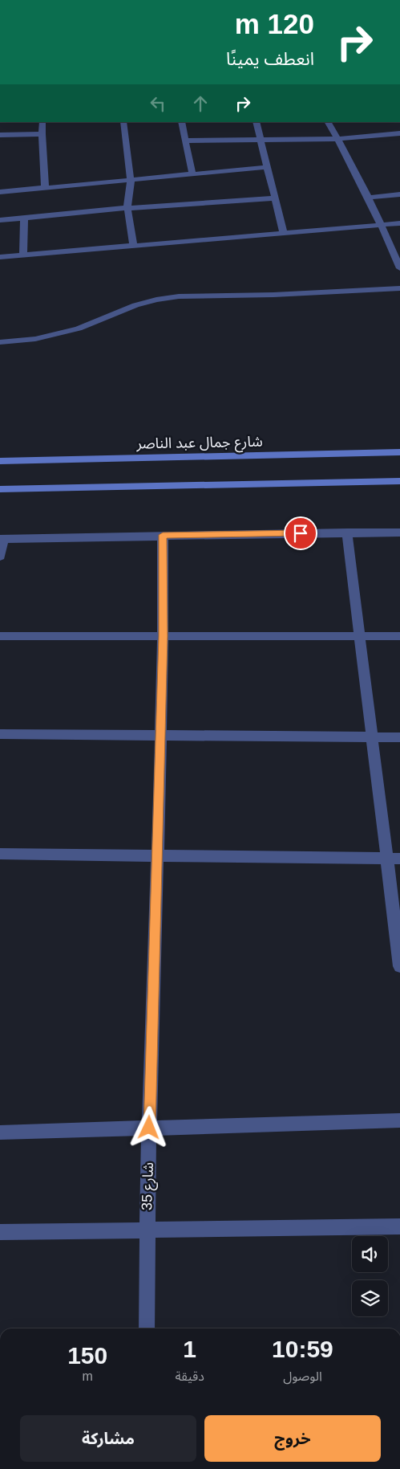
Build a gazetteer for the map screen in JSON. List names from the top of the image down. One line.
{"streets":{"main road":["شارع جمال عبد الناصر"],"street":["شارع 35"]},"page":{"turn":["120 m","انعطف يمينًا"],"eta":["10:59","الوصول","1","دقيقة","150","m"],"buttons":["خروج","مشاركة"]}}
